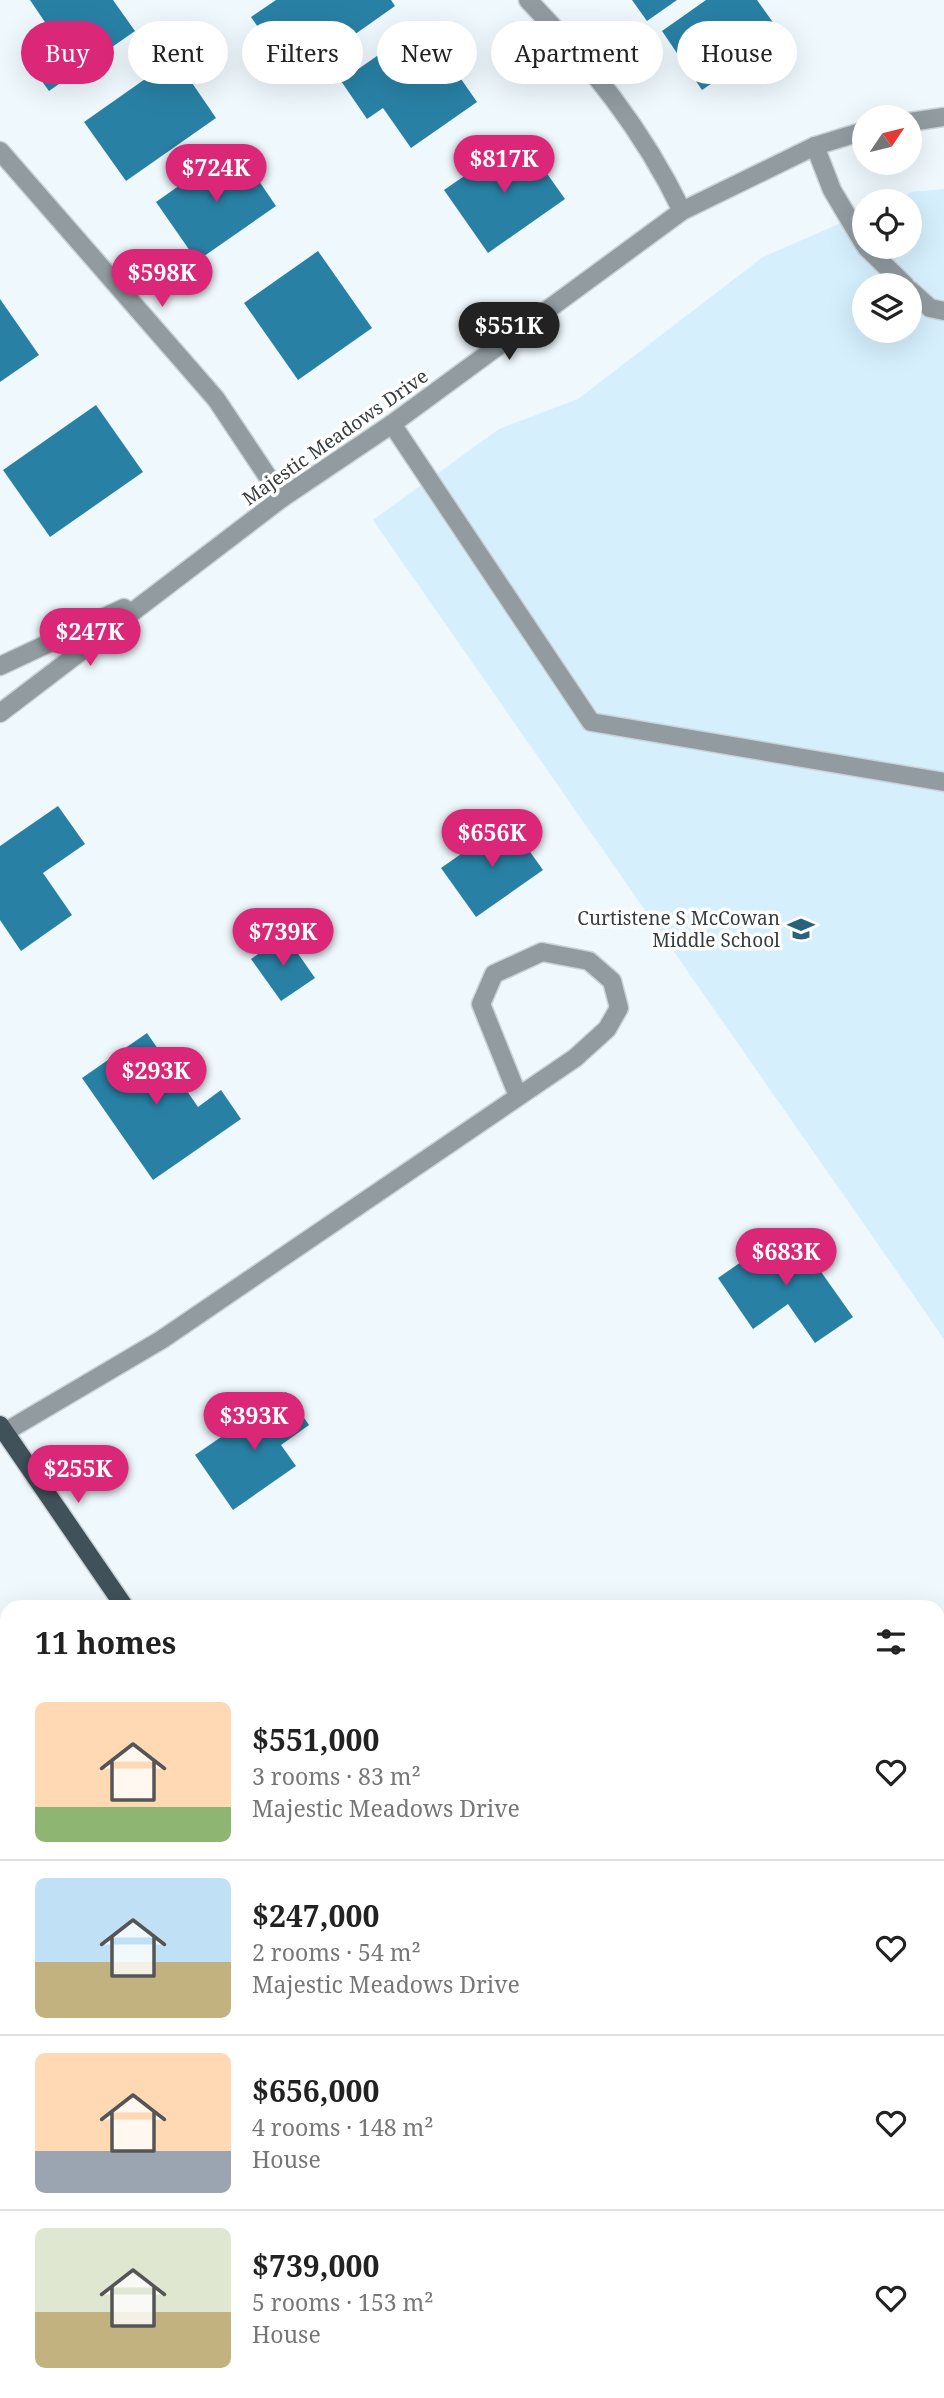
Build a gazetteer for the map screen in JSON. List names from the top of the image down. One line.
{"streets":{"street":["Majestic Meadows Drive"]},"places":{"school or university":["Curtistene S McCowan Middle School"]},"north":"top right","page":{"chip":["Buy","Rent","Filters","New","Apartment","House"],"price":["$817K","$724K","$598K","$551K","$247K","$656K","$739K","$293K","$683K","$393K","$255K"],"heading":"11 homes","list":[{"name":"$551,000","note":"3 rooms · 83 m² · Majestic Meadows Drive"},{"name":"$247,000","note":"2 rooms · 54 m² · Majestic Meadows Drive"},{"name":"$656,000","note":"4 rooms · 148 m² · House"},{"name":"$739,000","note":"5 rooms · 153 m² · House"}]}}
